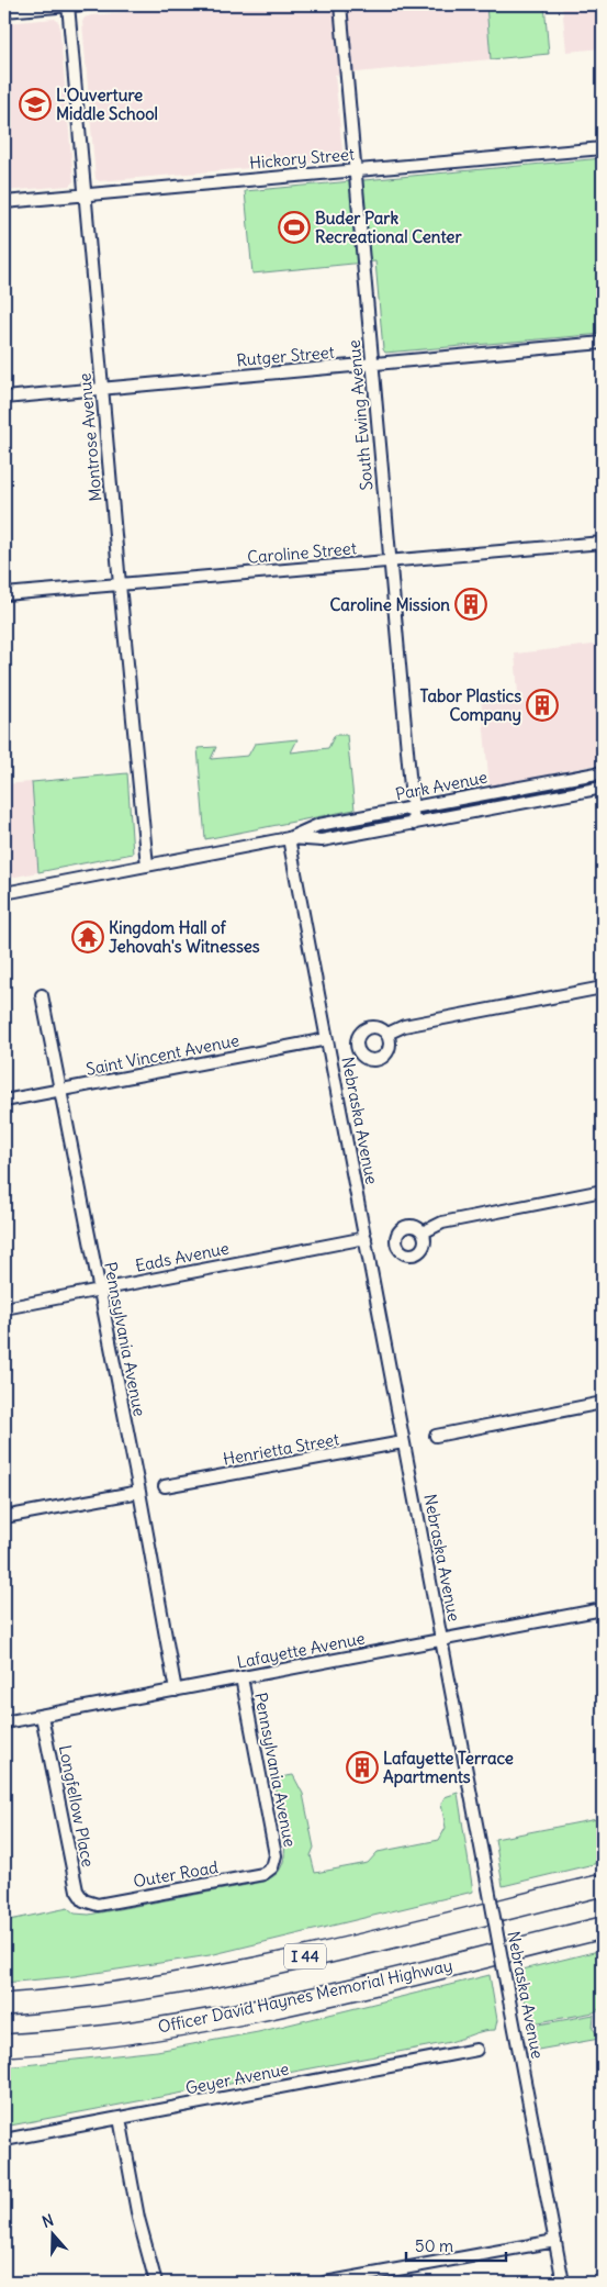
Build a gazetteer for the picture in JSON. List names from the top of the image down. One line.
{"streets":{"highway":["I 44","Officer David Haynes Memorial Highway"],"street":["Hickory Street","Rutger Street","South Ewing Avenue","Montrose Avenue","Caroline Street","Park Avenue","Saint Vincent Avenue","Nebraska Avenue","Eads Avenue","Pennsylvania Avenue","Henrietta Street","Lafayette Avenue","Longfellow Place","Outer Road","Geyer Avenue"]},"crossings":[["Hickory Street","South Ewing Avenue"],["Hickory Street","Montrose Avenue"],["Rutger Street","South Ewing Avenue"],["Rutger Street","Montrose Avenue"],["South Ewing Avenue","Caroline Street"],["South Ewing Avenue","Park Avenue"],["Montrose Avenue","Caroline Street"],["Montrose Avenue","Park Avenue"],["Park Avenue","Nebraska Avenue"],["Saint Vincent Avenue","Nebraska Avenue"],["Saint Vincent Avenue","Pennsylvania Avenue"],["Nebraska Avenue","Eads Avenue"],["Nebraska Avenue","Henrietta Street"],["Nebraska Avenue","Lafayette Avenue"],["Eads Avenue","Pennsylvania Avenue"],["Pennsylvania Avenue","Lafayette Avenue"],["Pennsylvania Avenue","Outer Road"],["Lafayette Avenue","Longfellow Place"],["Longfellow Place","Outer Road"]],"places":{"school or university":["L'Ouverture Middle School"],"sports":["Buder Park Recreational Center"],"building":["Caroline Mission","Tabor Plastics Company","Lafayette Terrace Apartments"],"temple":["Kingdom Hall of Jehovah's Witnesses"]},"scale_bar":"50 m","north":"top"}
